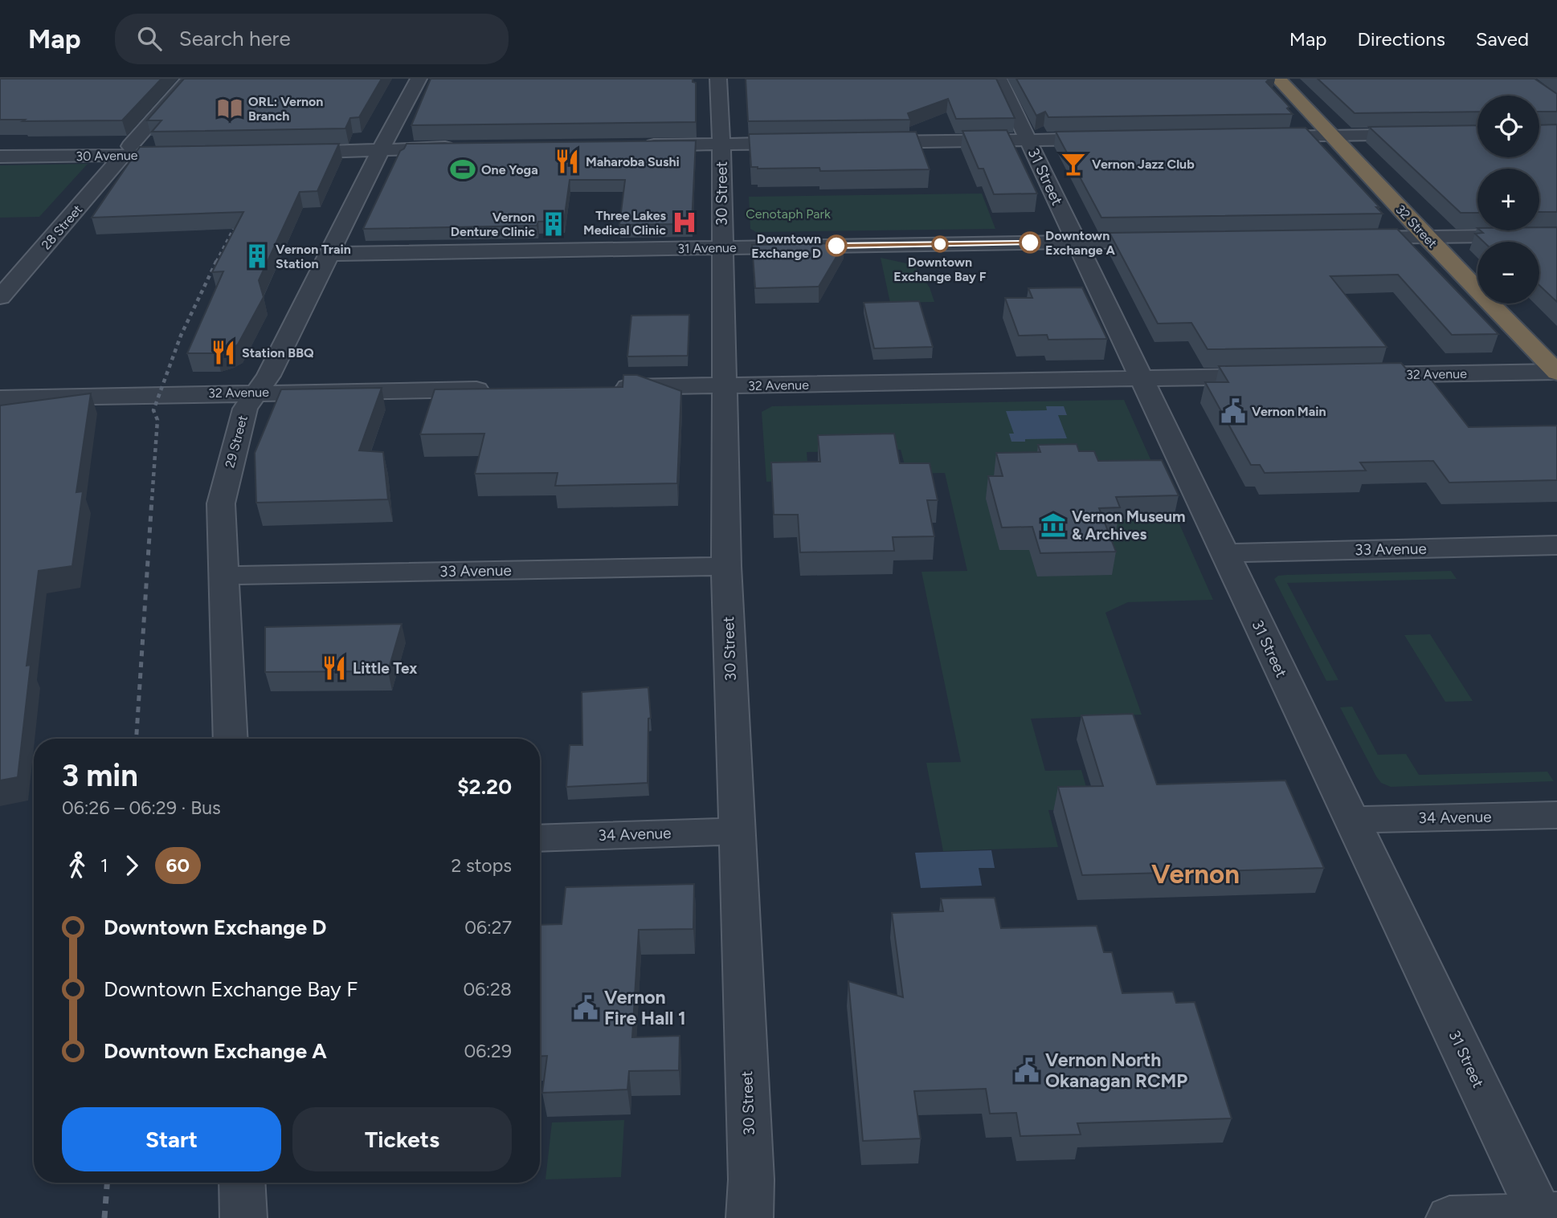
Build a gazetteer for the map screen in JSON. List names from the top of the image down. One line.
{"streets":{"highway":["32 Street"],"street":["30 Avenue","31 Street","30 Street","28 Street","31 Avenue","32 Avenue","29 Street","33 Avenue","34 Avenue"]},"crossings":[["30 Avenue","28 Street"],["31 Street","31 Avenue"],["31 Street","32 Avenue"],["31 Street","33 Avenue"],["31 Street","34 Avenue"],["30 Street","31 Avenue"],["30 Street","32 Avenue"],["30 Street","33 Avenue"],["30 Street","34 Avenue"],["32 Street","32 Avenue"],["31 Avenue","29 Street"],["32 Avenue","29 Street"],["29 Street","33 Avenue"]],"districts":["Vernon"],"parks":["Cenotaph Park"],"places":{"library":["ORL: Vernon Branch"],"restaurant":["Maharoba Sushi","Station BBQ","Little Tex"],"bar":["Vernon Jazz Club"],"sports":["One Yoga"],"hospital":["Three Lakes Medical Clinic"],"building":["Vernon Denture Clinic","Vernon Train Station"],"other":["Downtown Exchange A","Downtown Exchange Bay F","Downtown Exchange D"],"public building":["Vernon Main","Vernon Fire Hall 1","Vernon North Okanagan RCMP"],"museum":["Vernon Museum & Archives"]},"lines":["bus line 60"],"page":{"header":"Map","search":"Search here","nav":["Map","Directions","Saved"],"map_buttons":["+","−"],"heading":["3 min","06:26 – 06:29 · Bus","$2.20"],"legs":["1","60","2 stops"],"list":[{"name":"Downtown Exchange D","value":"06:27"},{"name":"Downtown Exchange Bay F","value":"06:28"},{"name":"Downtown Exchange A","value":"06:29"}],"buttons":["Start","Tickets"]}}
